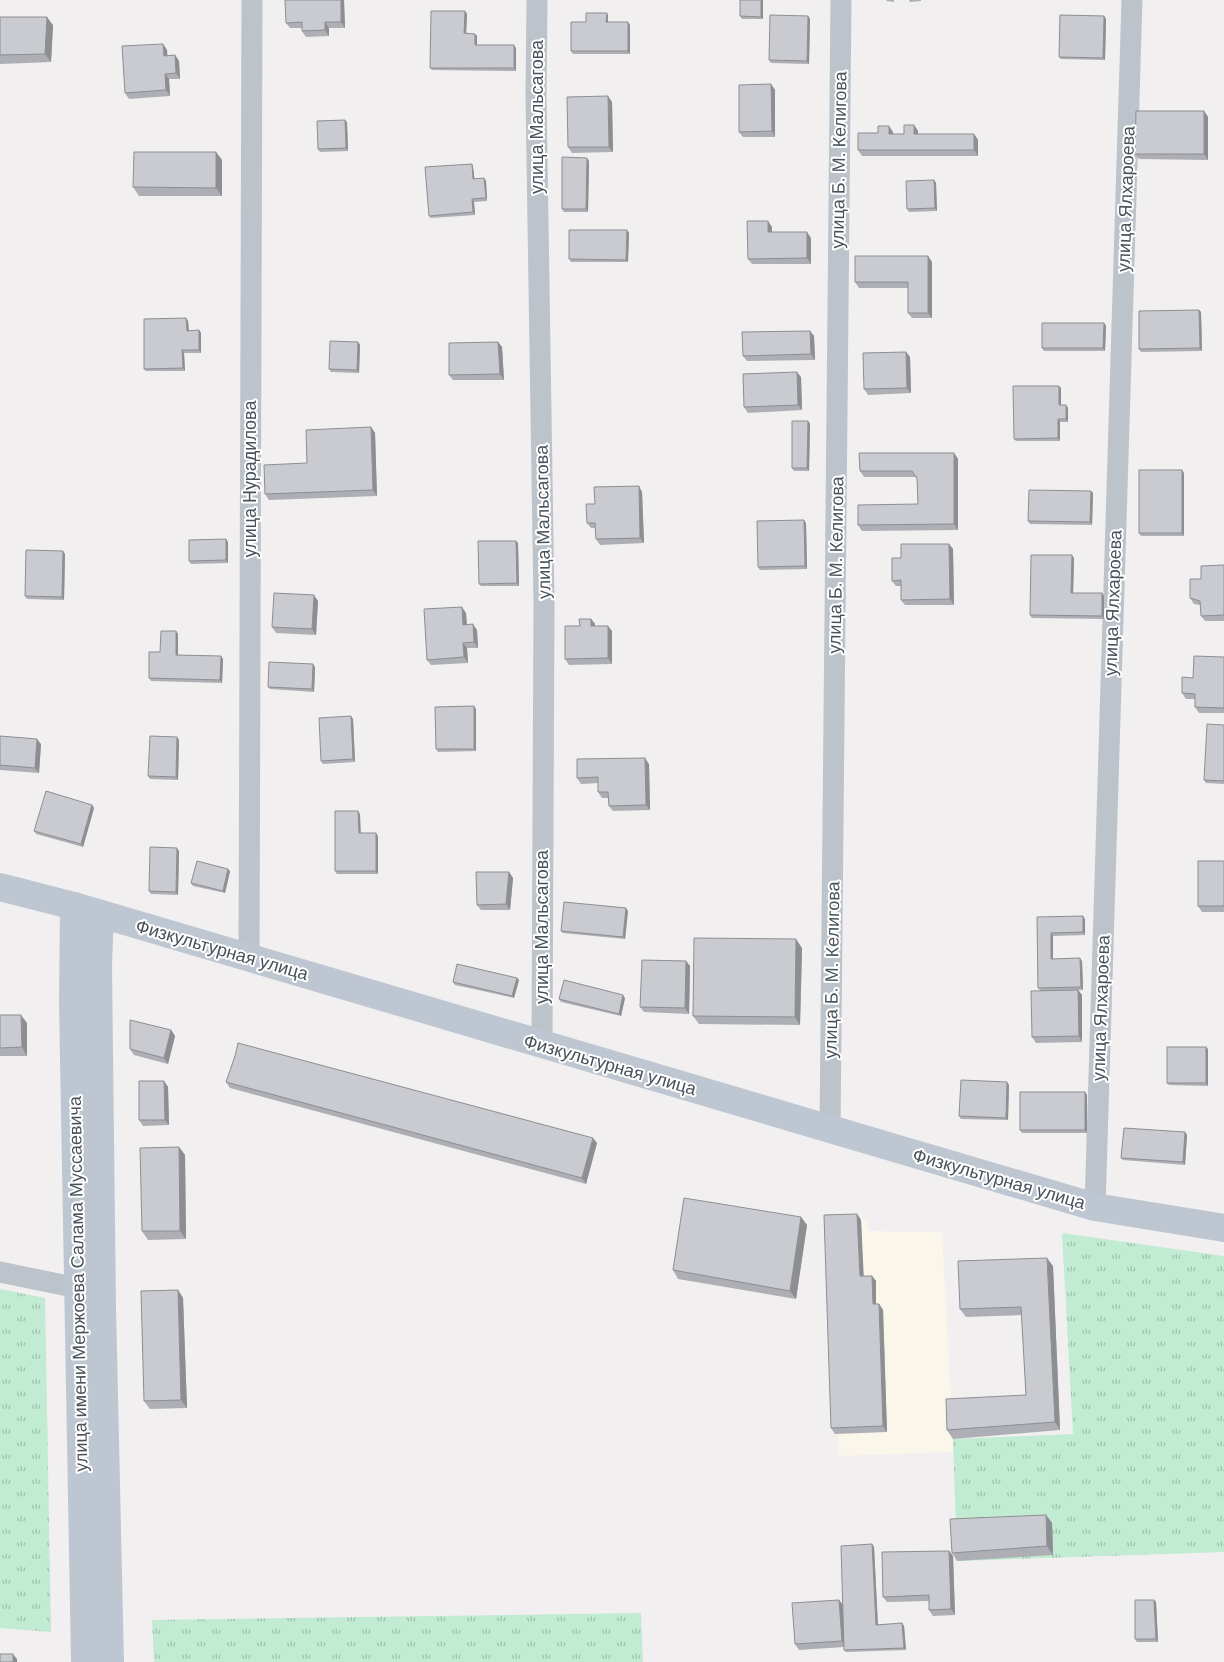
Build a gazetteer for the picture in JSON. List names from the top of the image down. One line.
{"streets":{"street":["улица Мальсагова","улица Б. М. Келигова","улица Ялхароева","улица Нурадилова","Физкультурная улица","улица имени Мержоева Салама Муссаевича"]},"crossings":[["улица Мальсагова","Физкультурная улица"],["улица Б. М. Келигова","Физкультурная улица"],["улица Ялхароева","Физкультурная улица"],["улица Нурадилова","Физкультурная улица"],["Физкультурная улица","улица имени Мержоева Салама Муссаевича"]]}
